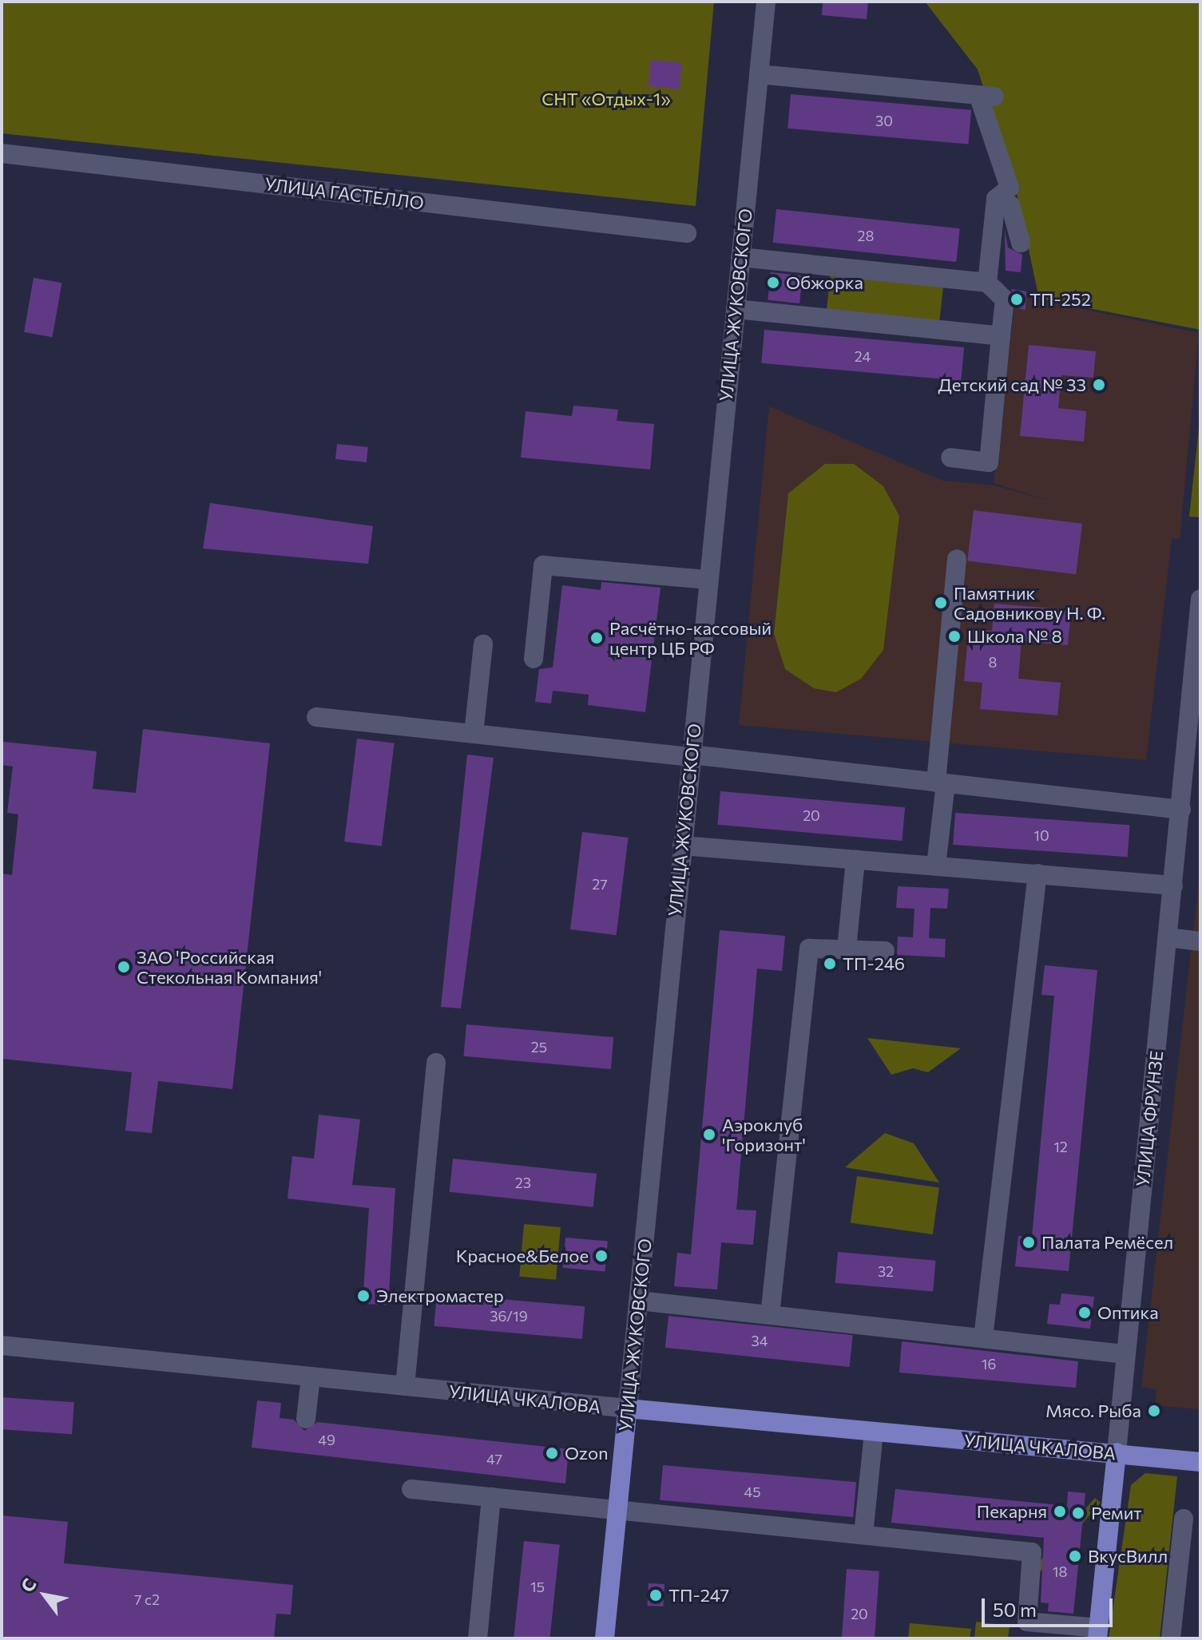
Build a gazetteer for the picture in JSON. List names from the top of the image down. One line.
{"streets":{"main road":["УЛИЦА ЖУКОВСКОГО","УЛИЦА ФРУНЗЕ","УЛИЦА ЧКАЛОВА"],"street":["УЛИЦА ГАСТЕЛЛО"]},"crossings":[["УЛИЦА ЖУКОВСКОГО","УЛИЦА ЧКАЛОВА"],["УЛИЦА ФРУНЗЕ","УЛИЦА ЧКАЛОВА"]],"parks":["СНТ «Отдых-1»"],"places":["Обжорка","ТП-252","Детский сад № 33","Памятник Садовникову Н. Ф.","Школа № 8","Расчётно-кассовый центр ЦБ РФ","ТП-246","ЗАО 'Российская Стекольная Компания'","Аэроклуб 'Горизонт'","Палата Ремёсел","Красное&Белое","Электромастер","Оптика","Мясо. Рыба","Ozon","Пекарня","Ремит","ВкусВилл","ТП-247"],"house_numbers":["30","28","24","8","20","10","27","25","12","23","32","36/19","34","16","49","47","45","18","15","7 с2","20"],"scale_bar":"50 m","north":"top left"}
